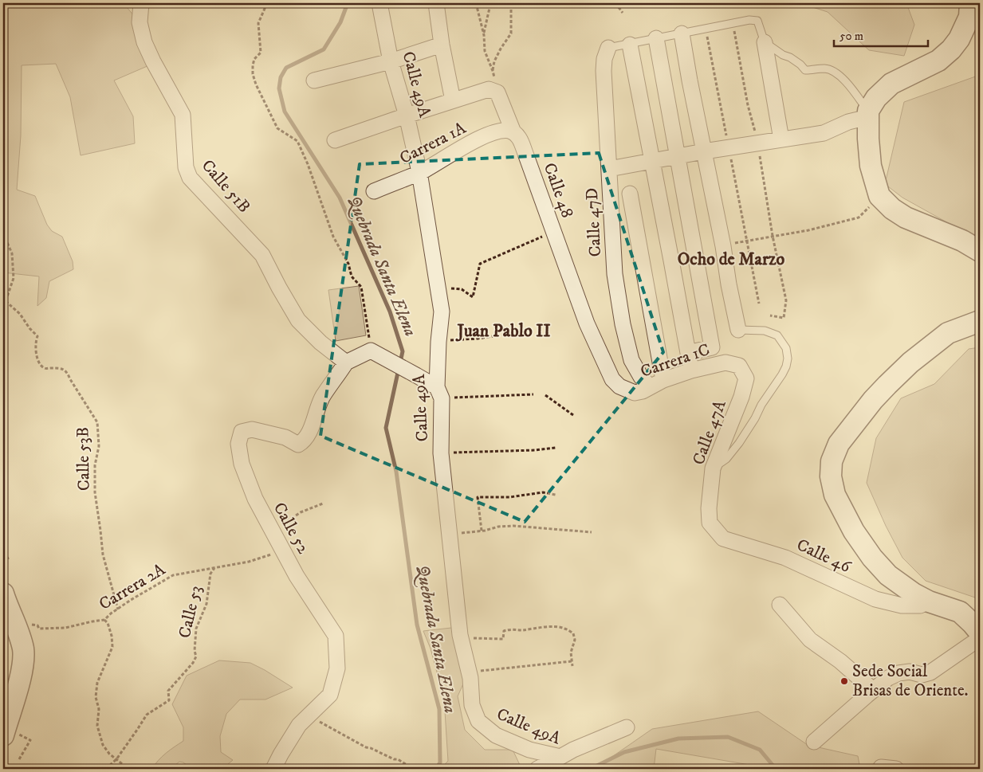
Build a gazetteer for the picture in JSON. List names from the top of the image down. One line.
{"streets":{"street":["Calle 49A","Carrera 1A","Calle 51B","Calle 48","Calle 47D","Carrera 1C","Calle 47A","Calle 52","Calle 46"],"path":["Calle 53B","Carrera 2A","Calle 53"]},"crossings":[["Calle 49A","Carrera 1A"],["Carrera 1A","Calle 48"],["Calle 51B","Calle 52"],["Calle 48","Carrera 1C"],["Calle 47D","Carrera 1C"],["Carrera 1C","Calle 47A"],["Calle 47A","Calle 46"],["Calle 53B","Carrera 2A"],["Calle 52","Carrera 2A"],["Carrera 2A","Calle 53"]],"districts":["Ocho de Marzo","Juan Pablo II"],"water":["Quebrada Santa Elena"],"places":["Sede Social Brisas de Oriente."],"scale_bar":"50 m"}
